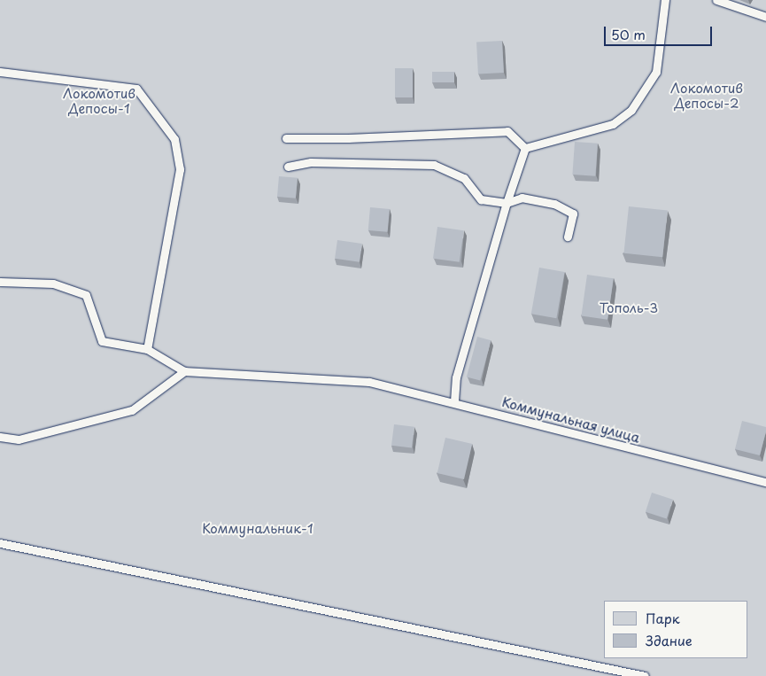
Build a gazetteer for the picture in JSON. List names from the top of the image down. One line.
{"streets":{"lane":["Коммунальная улица"]},"parks":["Локомотив Депосы-2","Локомотив Депосы-1","Тополь-3","Коммунальник-1"],"legend":["Парк","Здание"],"scale_bar":"50 m"}
